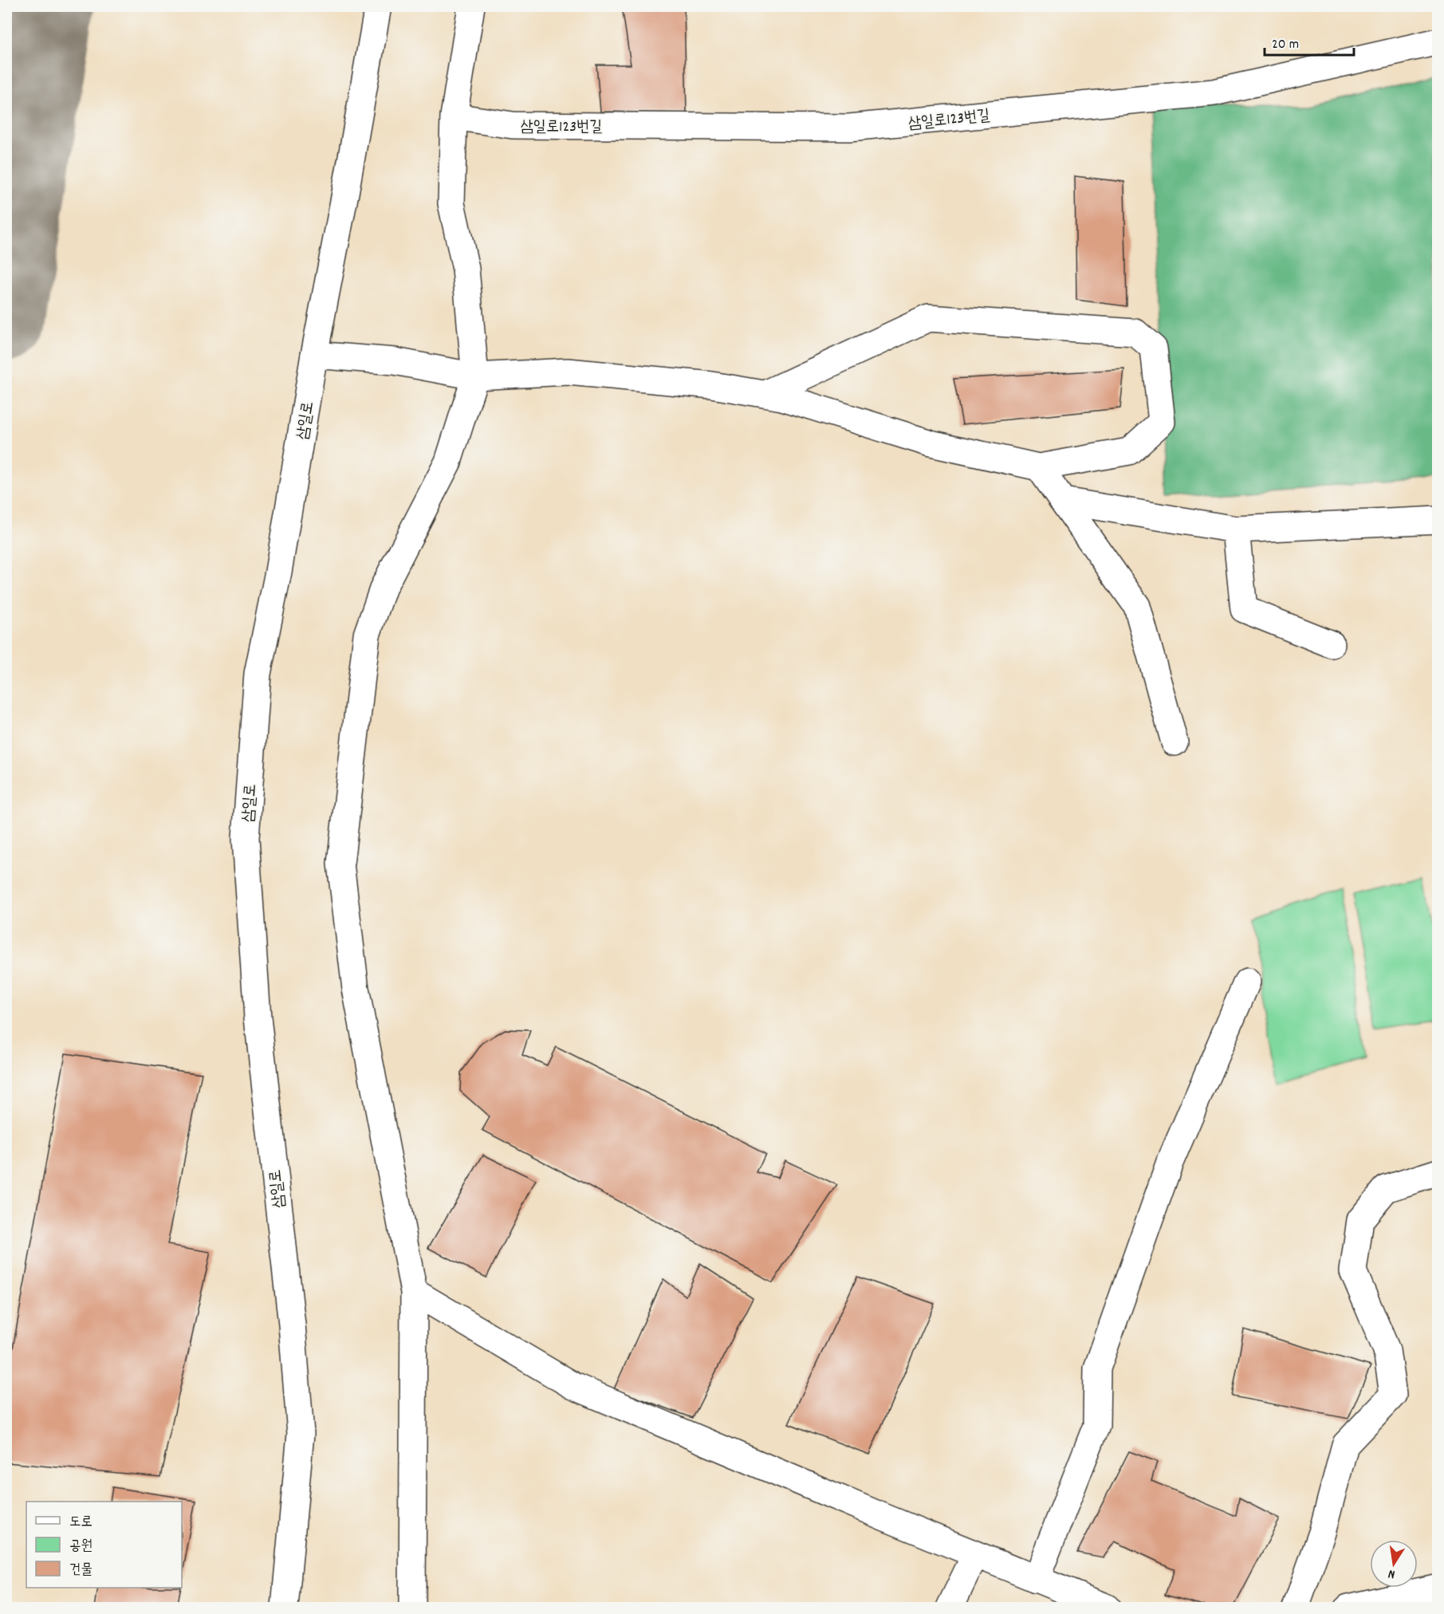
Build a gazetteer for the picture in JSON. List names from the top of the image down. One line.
{"streets":{"main road":["삼일로123번길","삼일로"]},"legend":["도로","공원","건물"],"scale_bar":"20 m","north":"bottom"}
